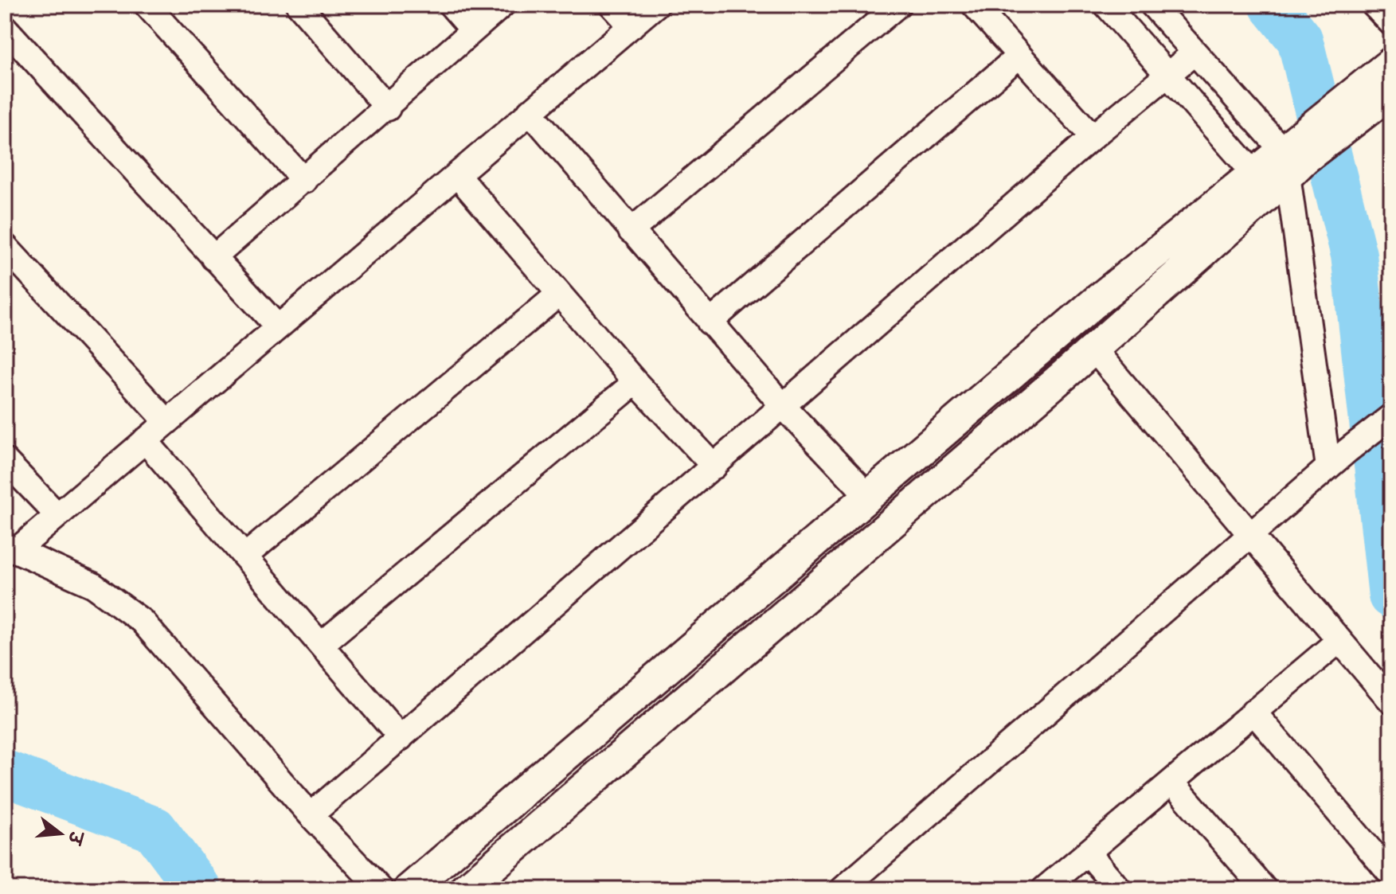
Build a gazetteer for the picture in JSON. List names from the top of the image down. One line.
{"north":"right"}
